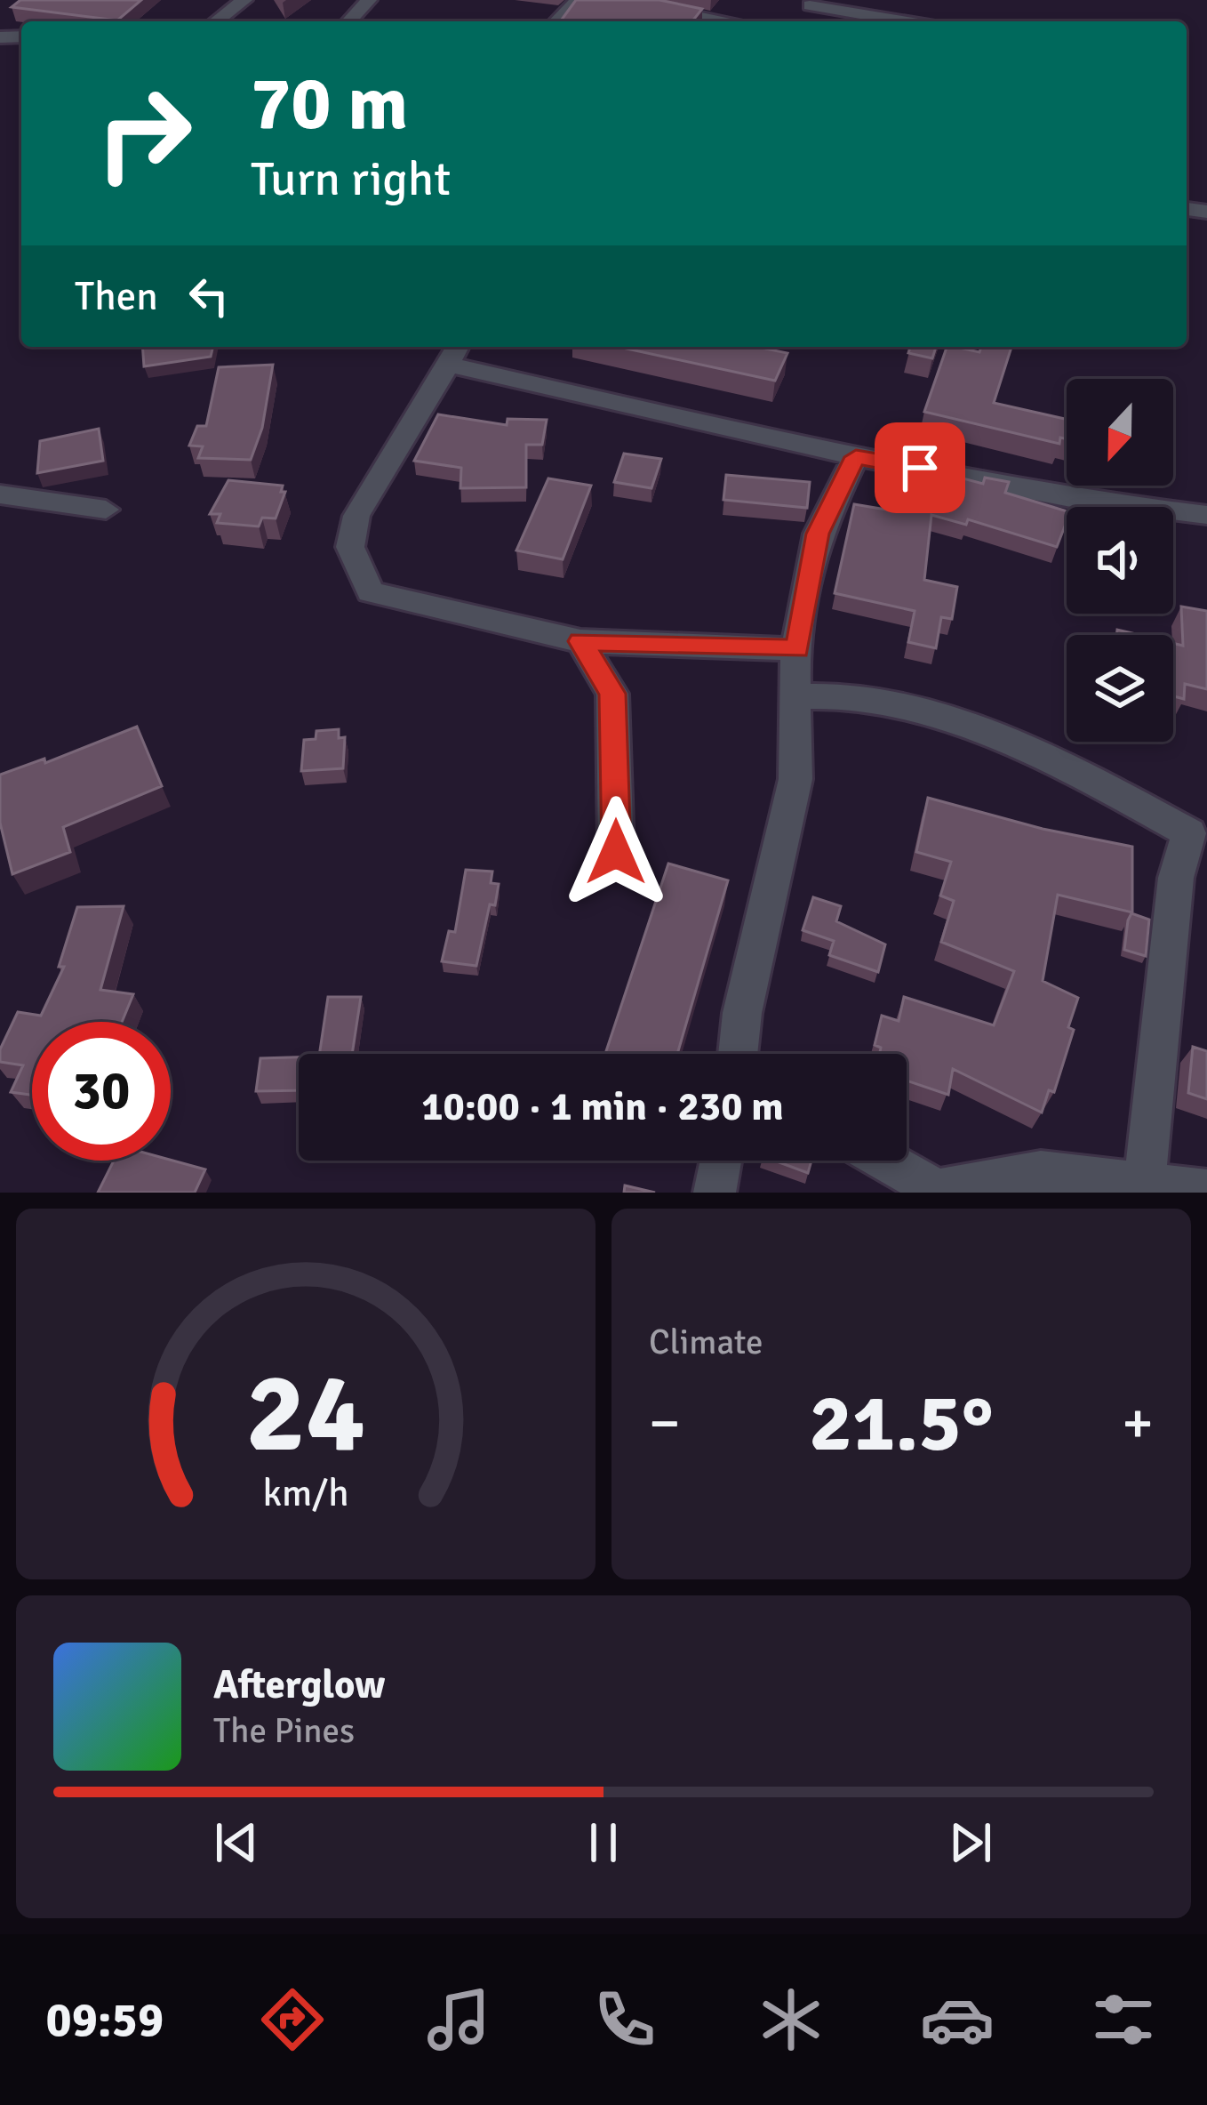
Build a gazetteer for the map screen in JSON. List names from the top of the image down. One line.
{"north":"bottom","page":{"turn":["70 m","Turn right"],"then":"Then","limit":"30","trip":"10:00 · 1 min · 230 m","tile":"Climate","heat":["−","21.5°","+"],"song":["Afterglow","The Pines"],"tabs":"09:59","gauge":["24","km/h"]}}
